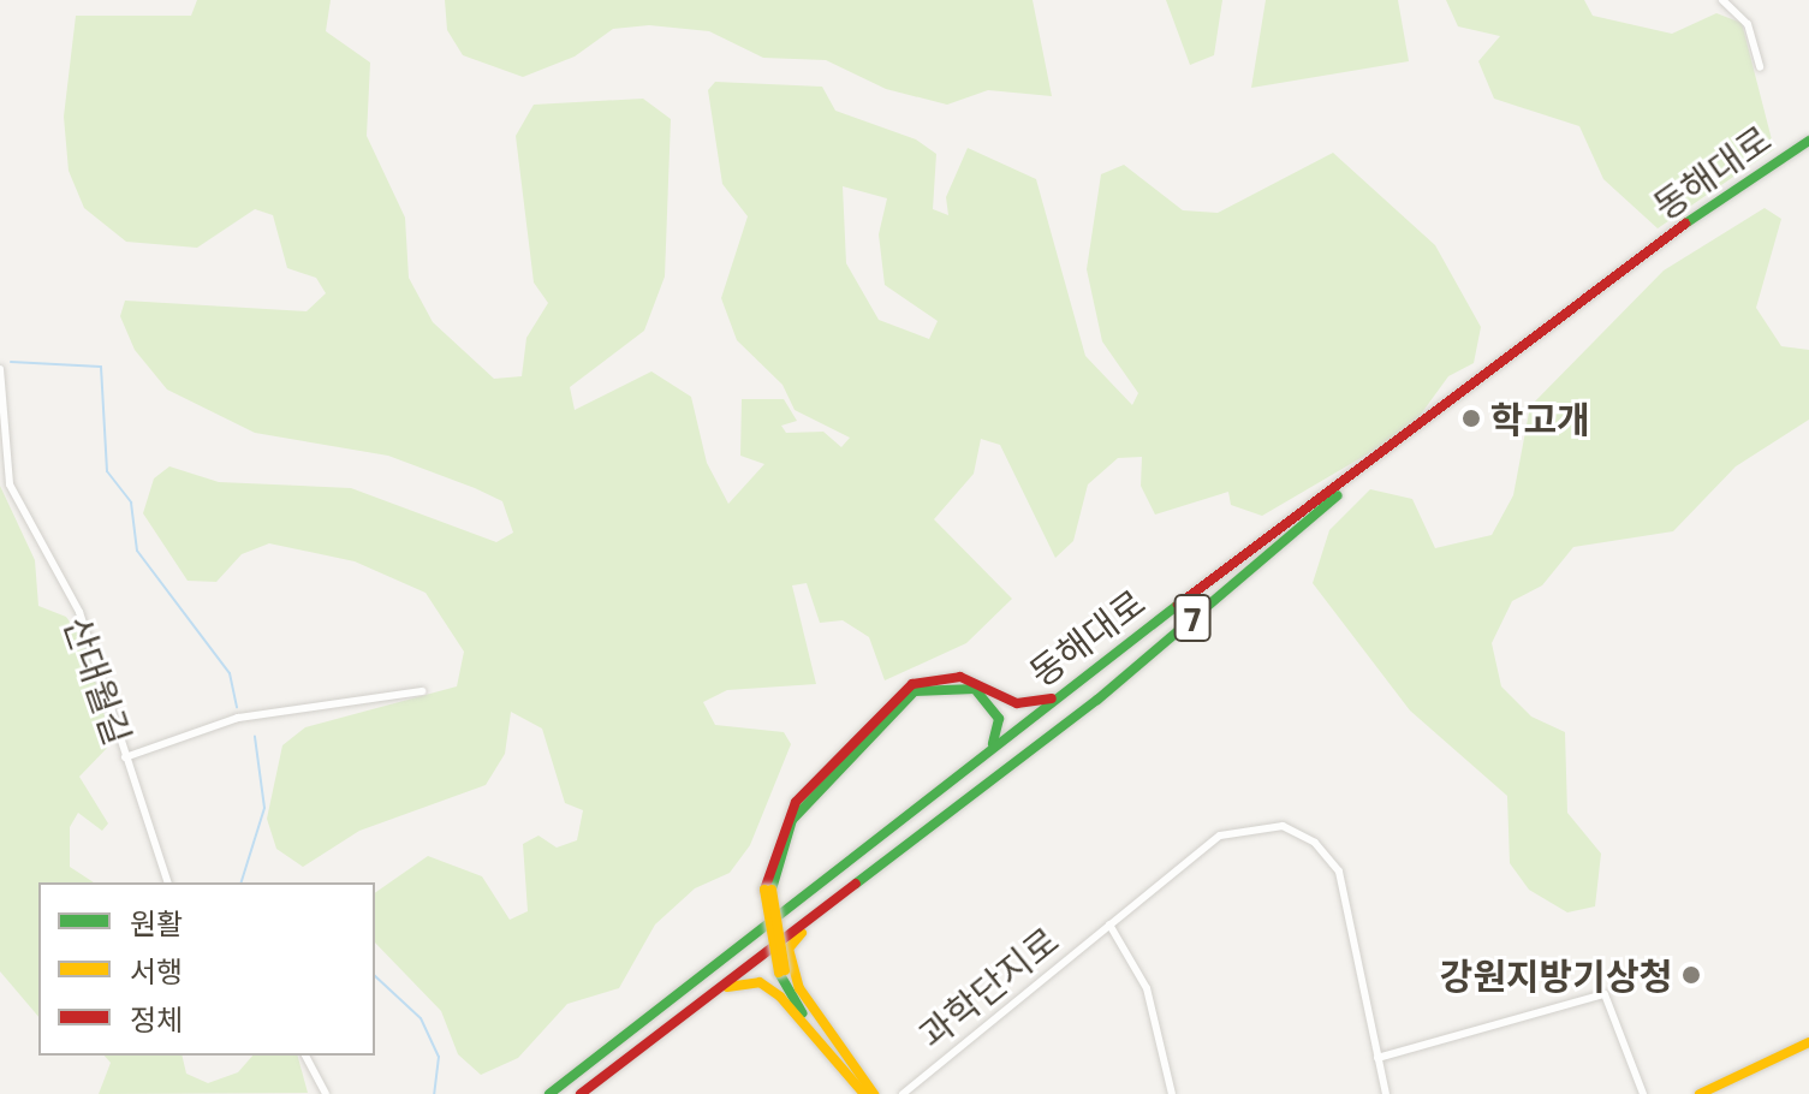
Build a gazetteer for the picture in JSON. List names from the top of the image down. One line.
{"streets":{"main road":["동해대로","7"],"street":["산대월길","과학단지로"]},"places":["학고개","강원지방기상청"],"legend":["원활","서행","정체"]}
